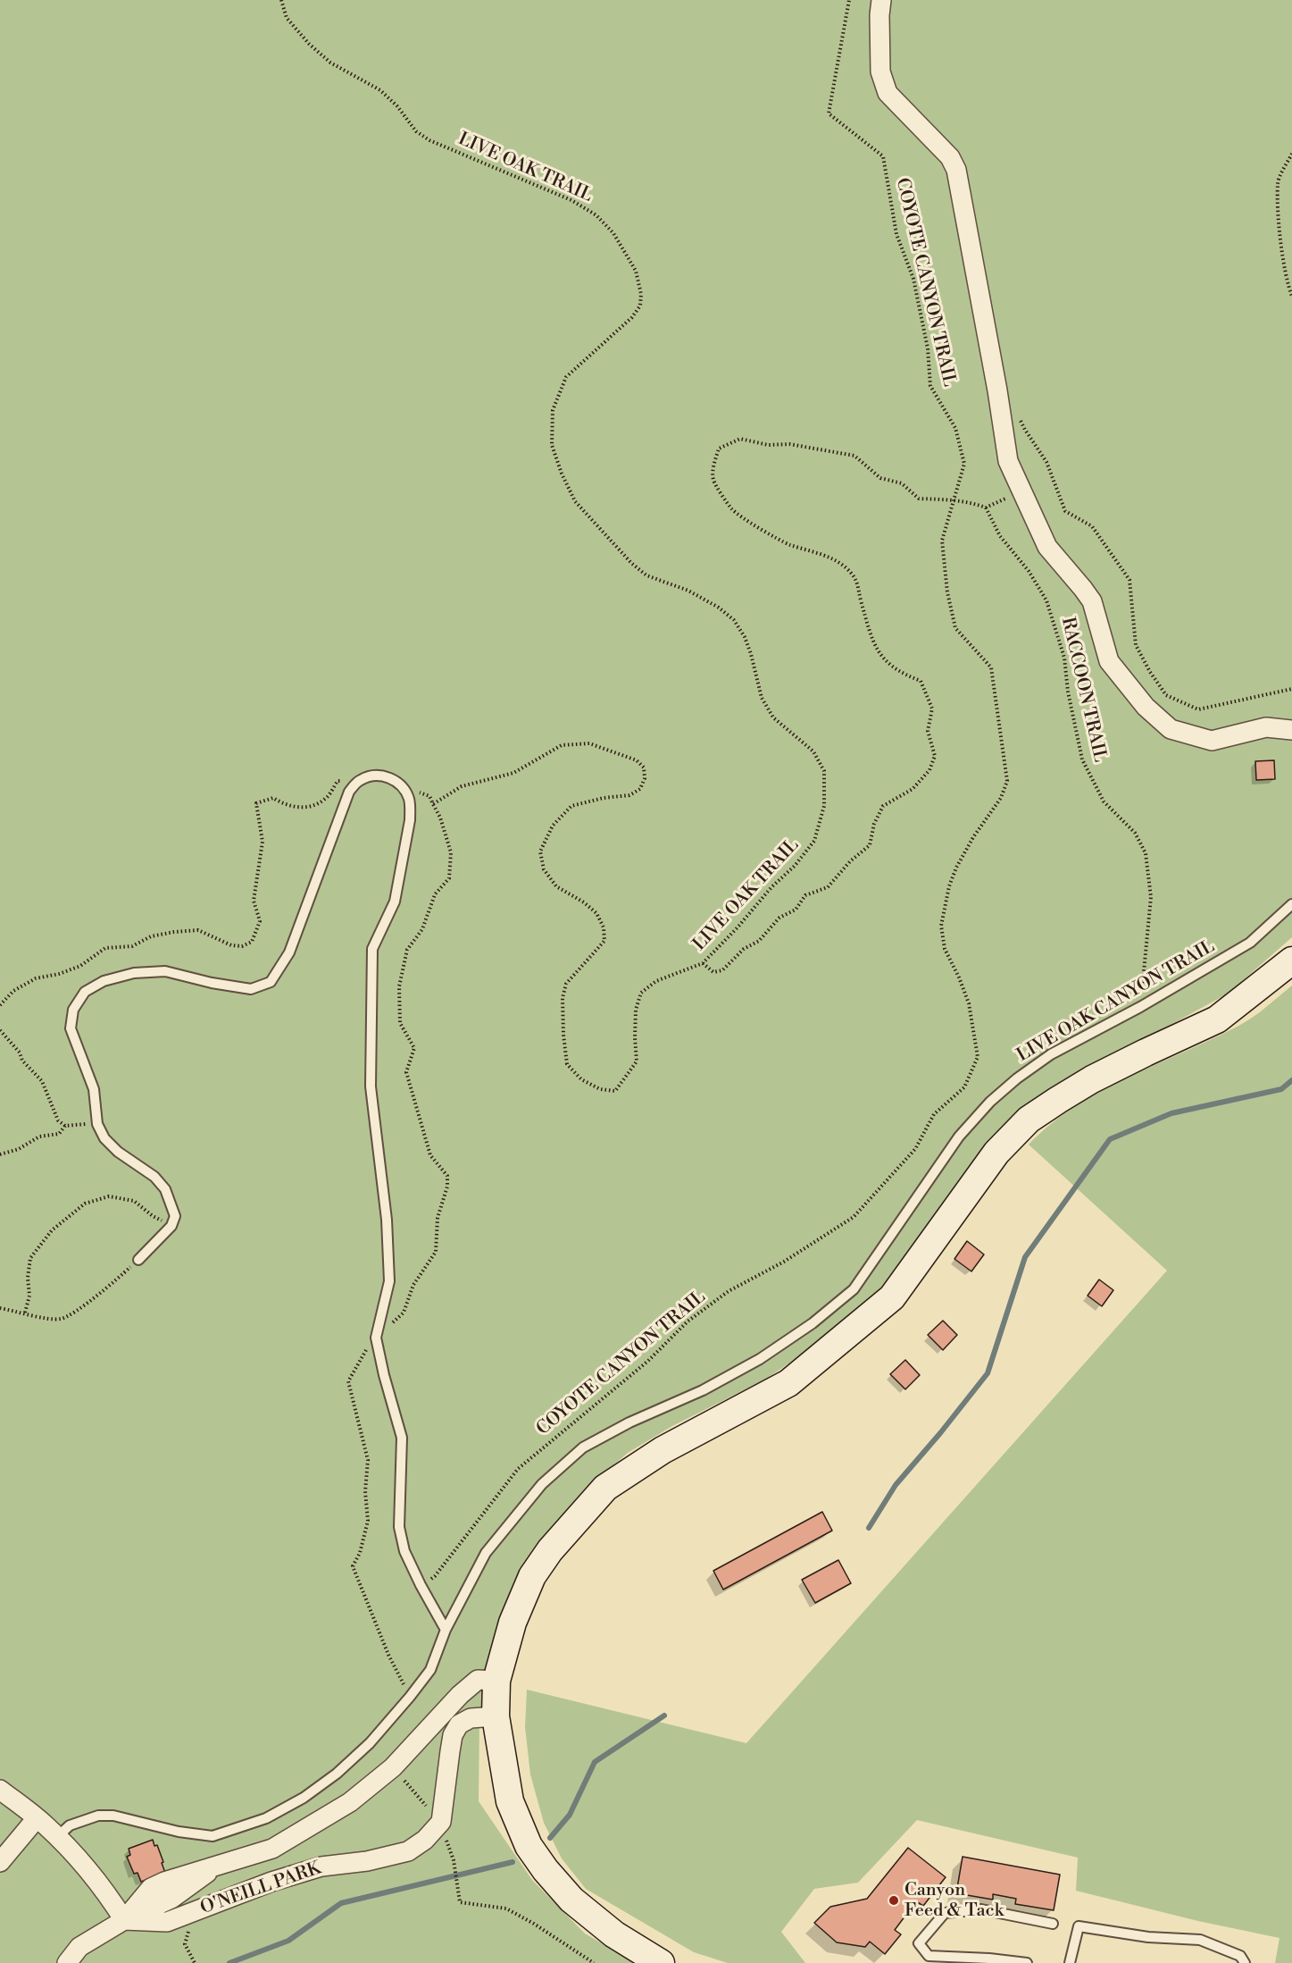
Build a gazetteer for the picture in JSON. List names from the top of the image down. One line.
{"streets":{"street":["O'NEILL PARK"],"lane":["LIVE OAK CANYON TRAIL"],"path":["LIVE OAK TRAIL","COYOTE CANYON TRAIL","RACCOON TRAIL"]},"crossings":[["RACCOON TRAIL","LIVE OAK CANYON TRAIL"]],"places":["Canyon Feed & Tack"]}
